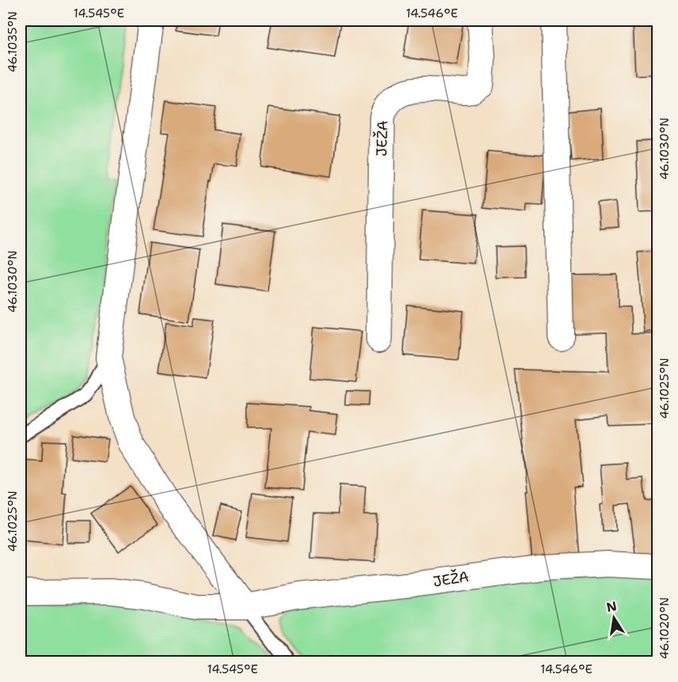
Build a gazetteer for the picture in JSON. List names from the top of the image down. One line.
{"streets":{"street":["JEŽA"]},"north":"top","coordinates":["14.545°E","14.546°E","46.1035°N","46.1030°N","46.1025°N","46.1020°N"]}
